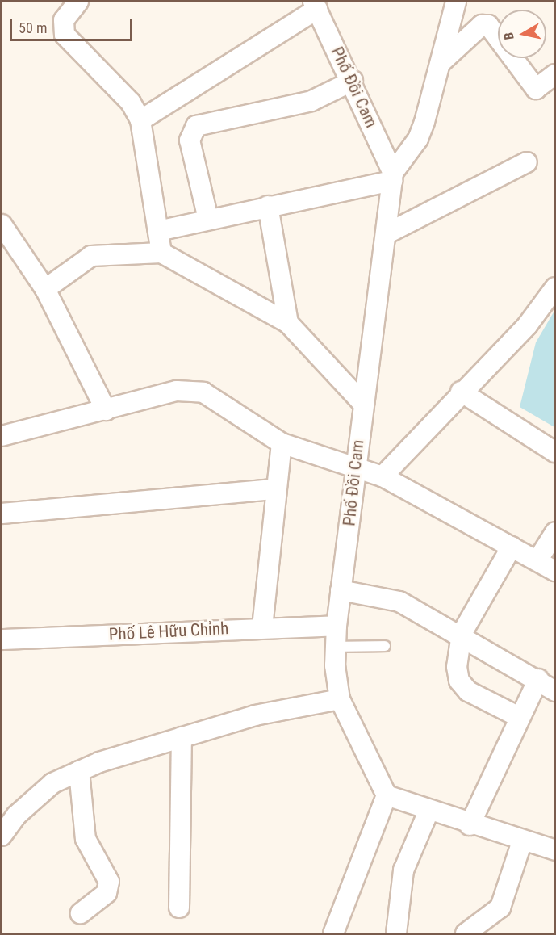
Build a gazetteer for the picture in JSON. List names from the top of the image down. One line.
{"streets":{"street":["Phố Đồi Cam","Phố Lê Hữu Chỉnh"]},"crossings":[["Phố Đồi Cam","Phố Lê Hữu Chỉnh"]],"scale_bar":"50 m","north":"left"}
